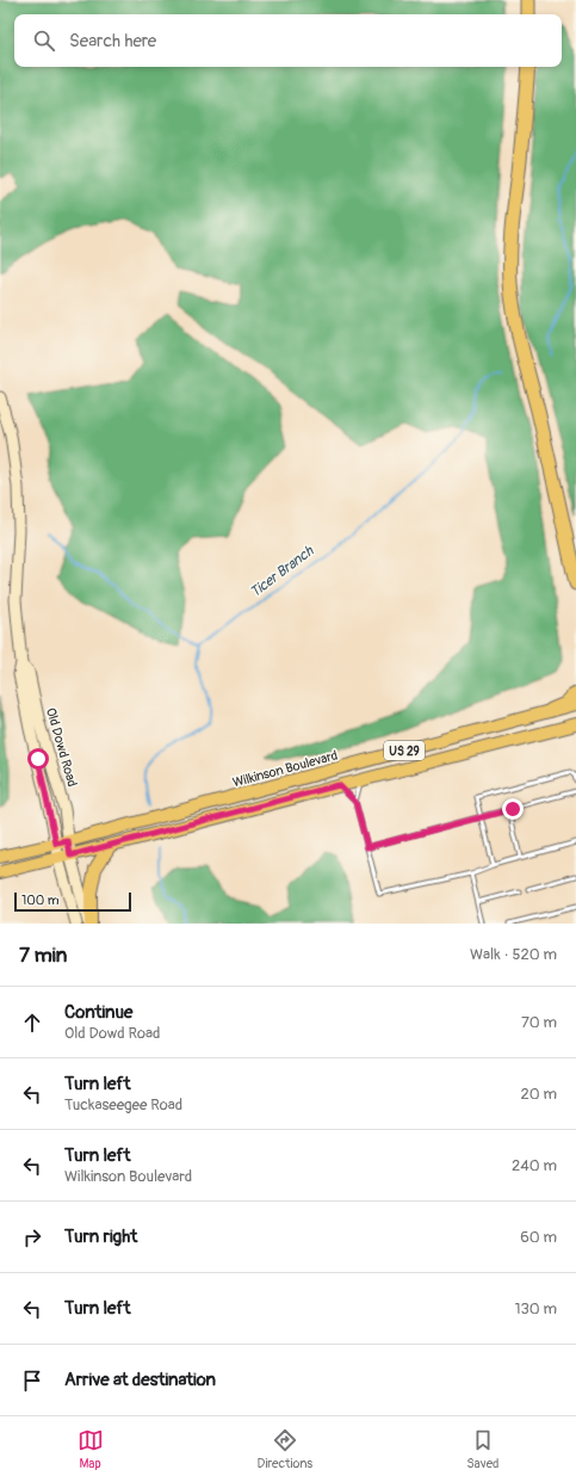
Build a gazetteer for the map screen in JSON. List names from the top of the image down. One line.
{"streets":{"main road":["US 29","Wilkinson Boulevard"],"street":["Old Dowd Road"]},"crossings":[["Old Dowd Road","US 29"],["Old Dowd Road","Wilkinson Boulevard"]],"water":["Ticer Branch"],"scale_bar":"100 m","page":{"search":"Search here","scale":"100 m","heading":["7 min","Walk · 520 m"],"list":[["Continue","Old Dowd Road","70 m"],["Turn left","Tuckaseegee Road","20 m"],["Turn left","Wilkinson Boulevard","240 m"],["Turn right","60 m"],["Turn left","130 m"],"Arrive at destination"],"nav":["Map","Directions","Saved"]}}
